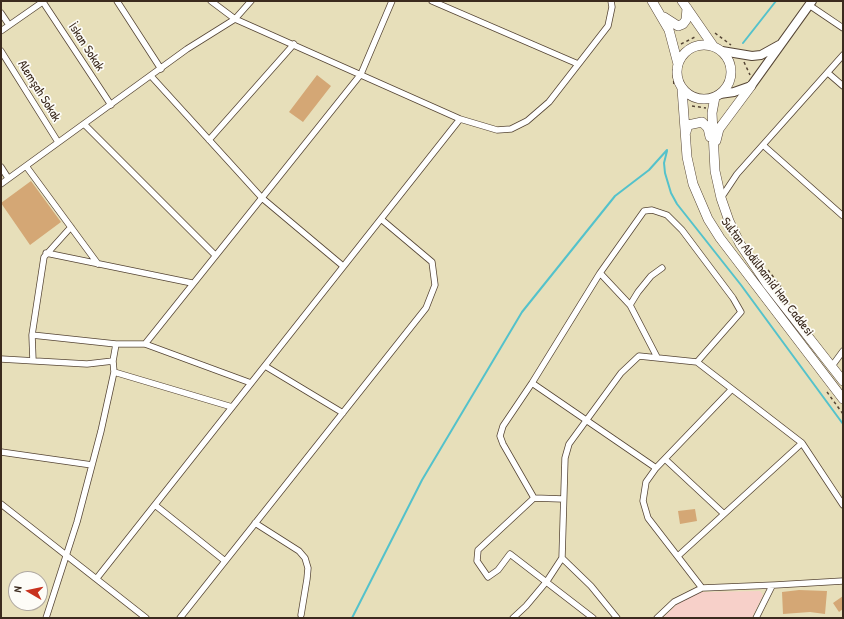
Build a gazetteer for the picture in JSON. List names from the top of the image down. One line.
{"streets":{"main road":["Sultan Abdülhamid Han Caddesi"],"street":["İskan Sokak","Alemşah Sokak"]},"north":"left"}
